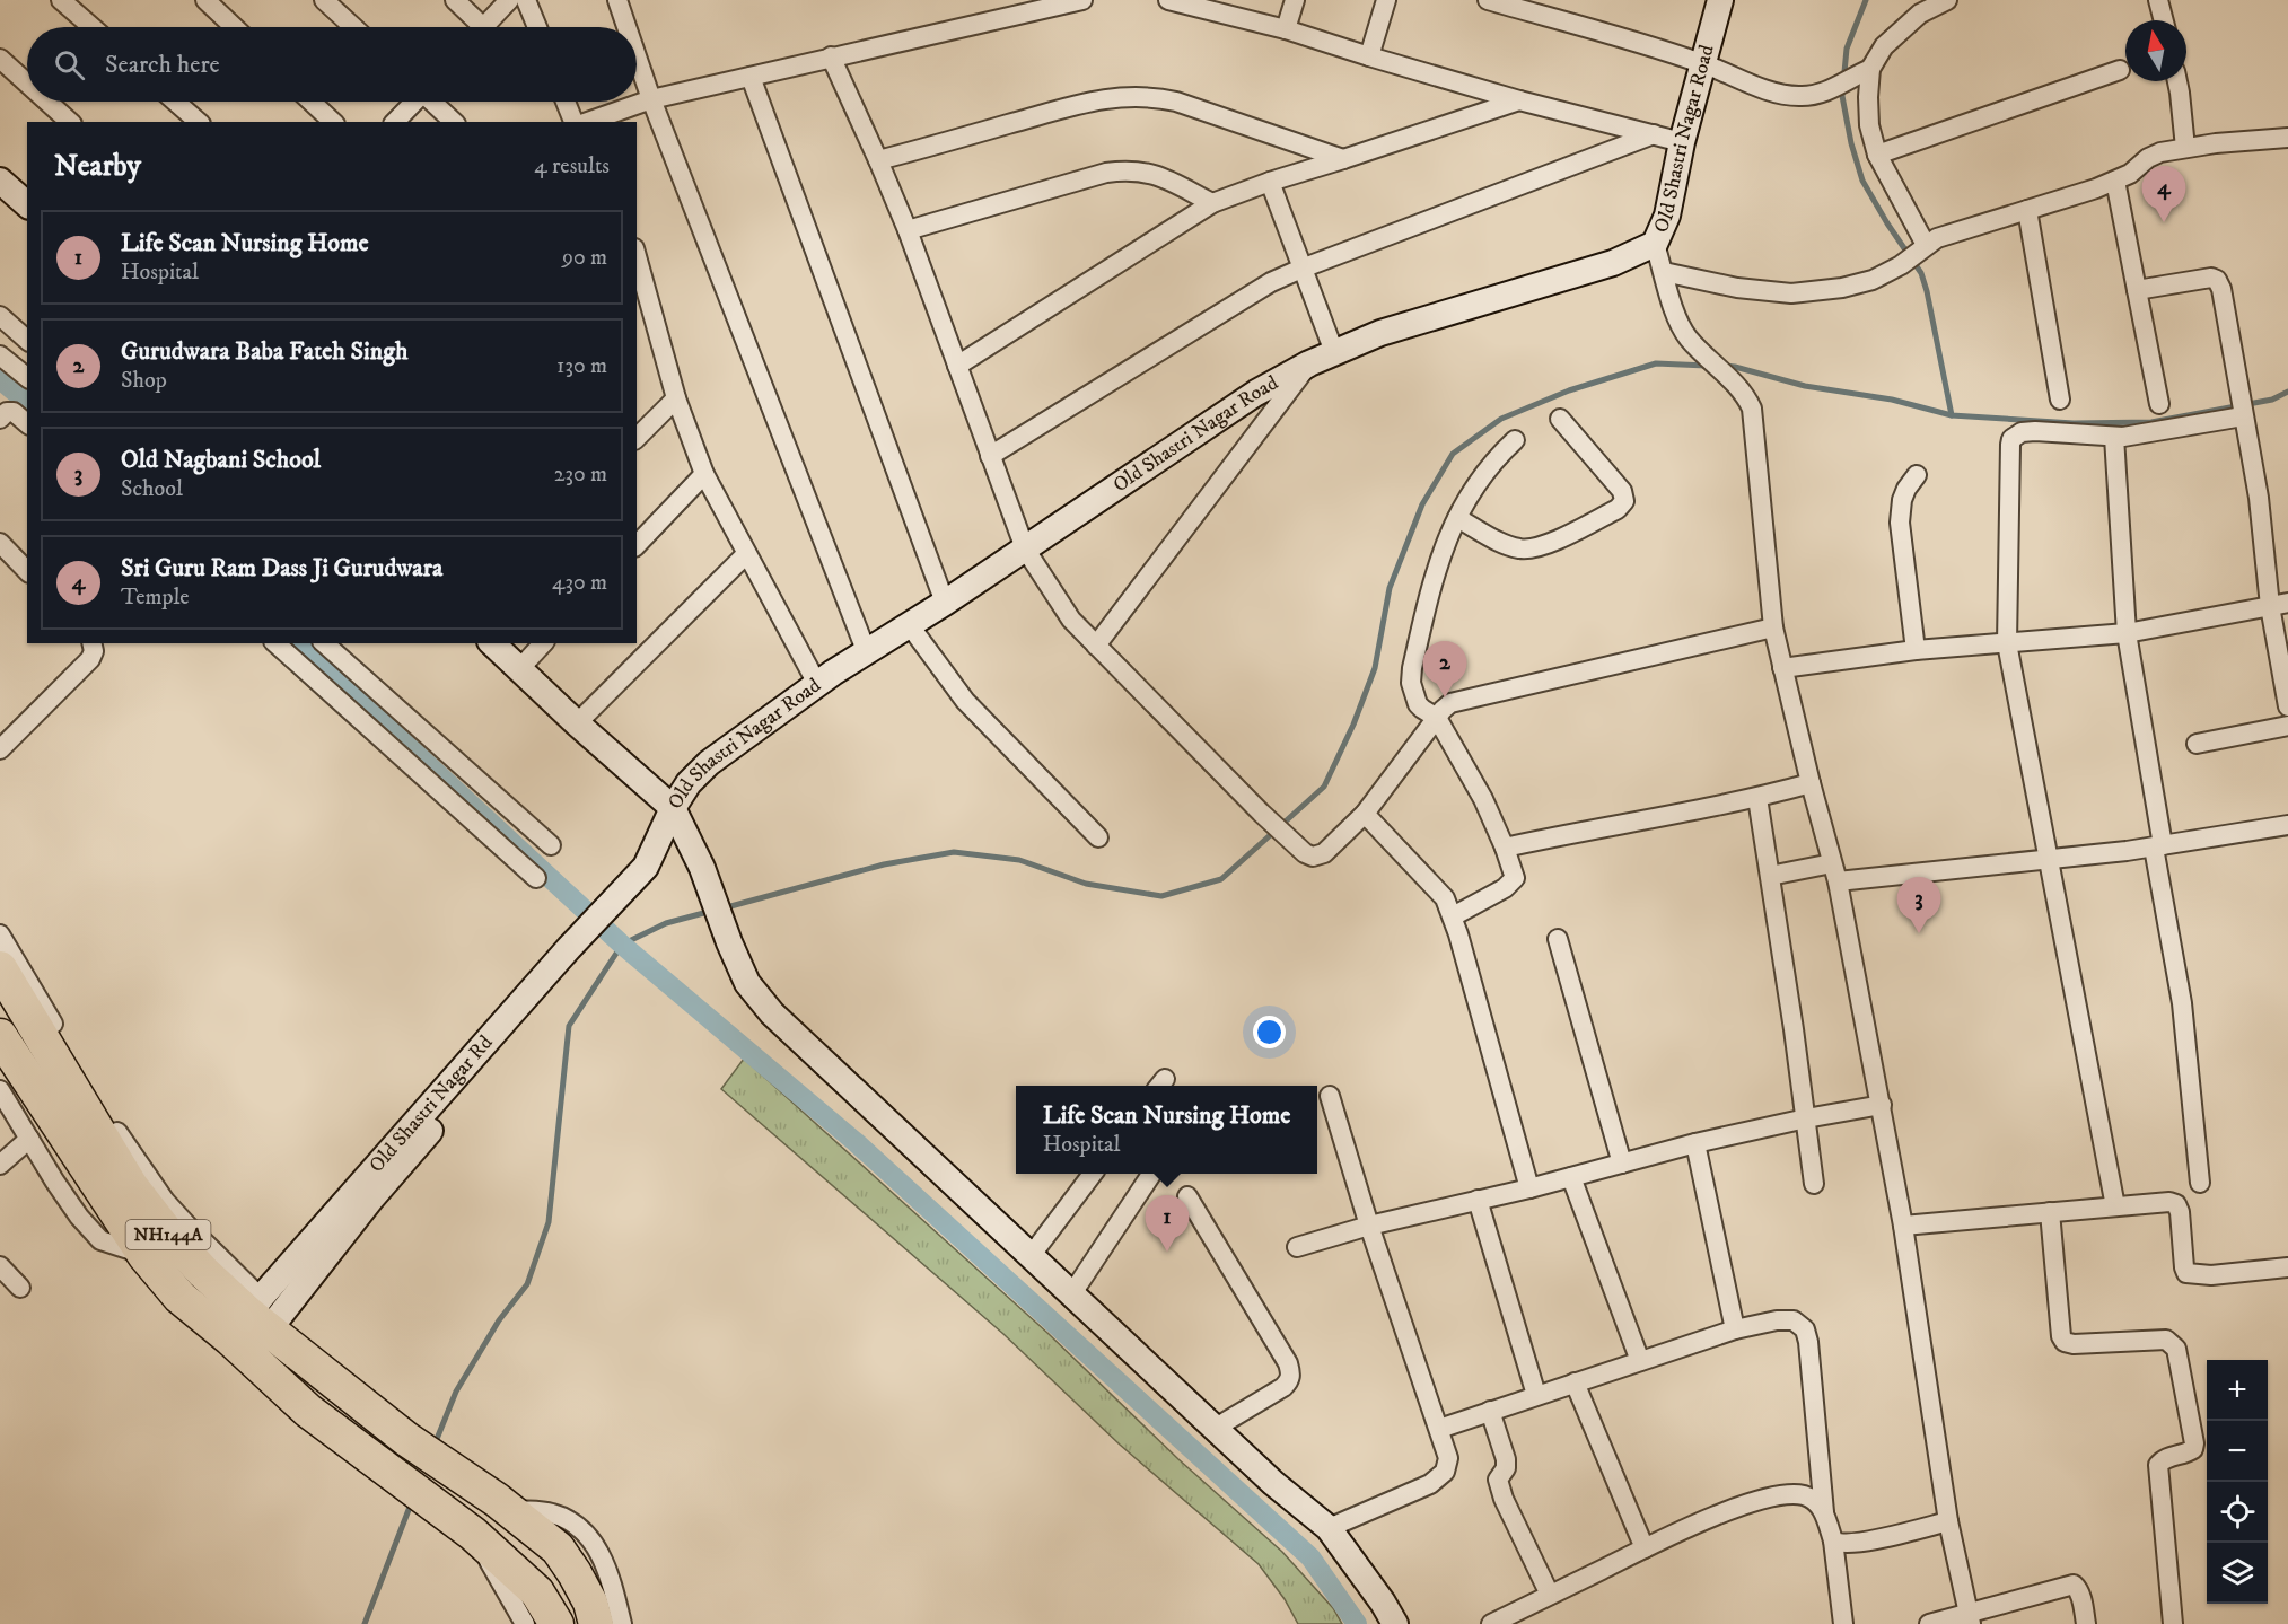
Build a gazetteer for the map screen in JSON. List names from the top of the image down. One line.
{"streets":{"highway":["NH144A"],"street":["Old Shastri Nagar Road"]},"crossings":[["Old Shastri Nagar Road","NH144A"]],"north":"top","page":{"search":"Search here","heading":["Nearby","4 results"],"pins":["4","2","3","1"],"list":[{"mark":"1","name":"Life Scan Nursing Home","note":"Hospital","value":"90 m"},{"mark":"2","name":"Gurudwara Baba Fateh Singh","note":"Shop","value":"130 m"},{"mark":"3","name":"Old Nagbani School","note":"School","value":"230 m"},{"mark":"4","name":"Sri Guru Ram Dass Ji Gurudwara","note":"Temple","value":"430 m"}],"popup":["Life Scan Nursing Home","Hospital"],"map_buttons":["+","−"]}}
